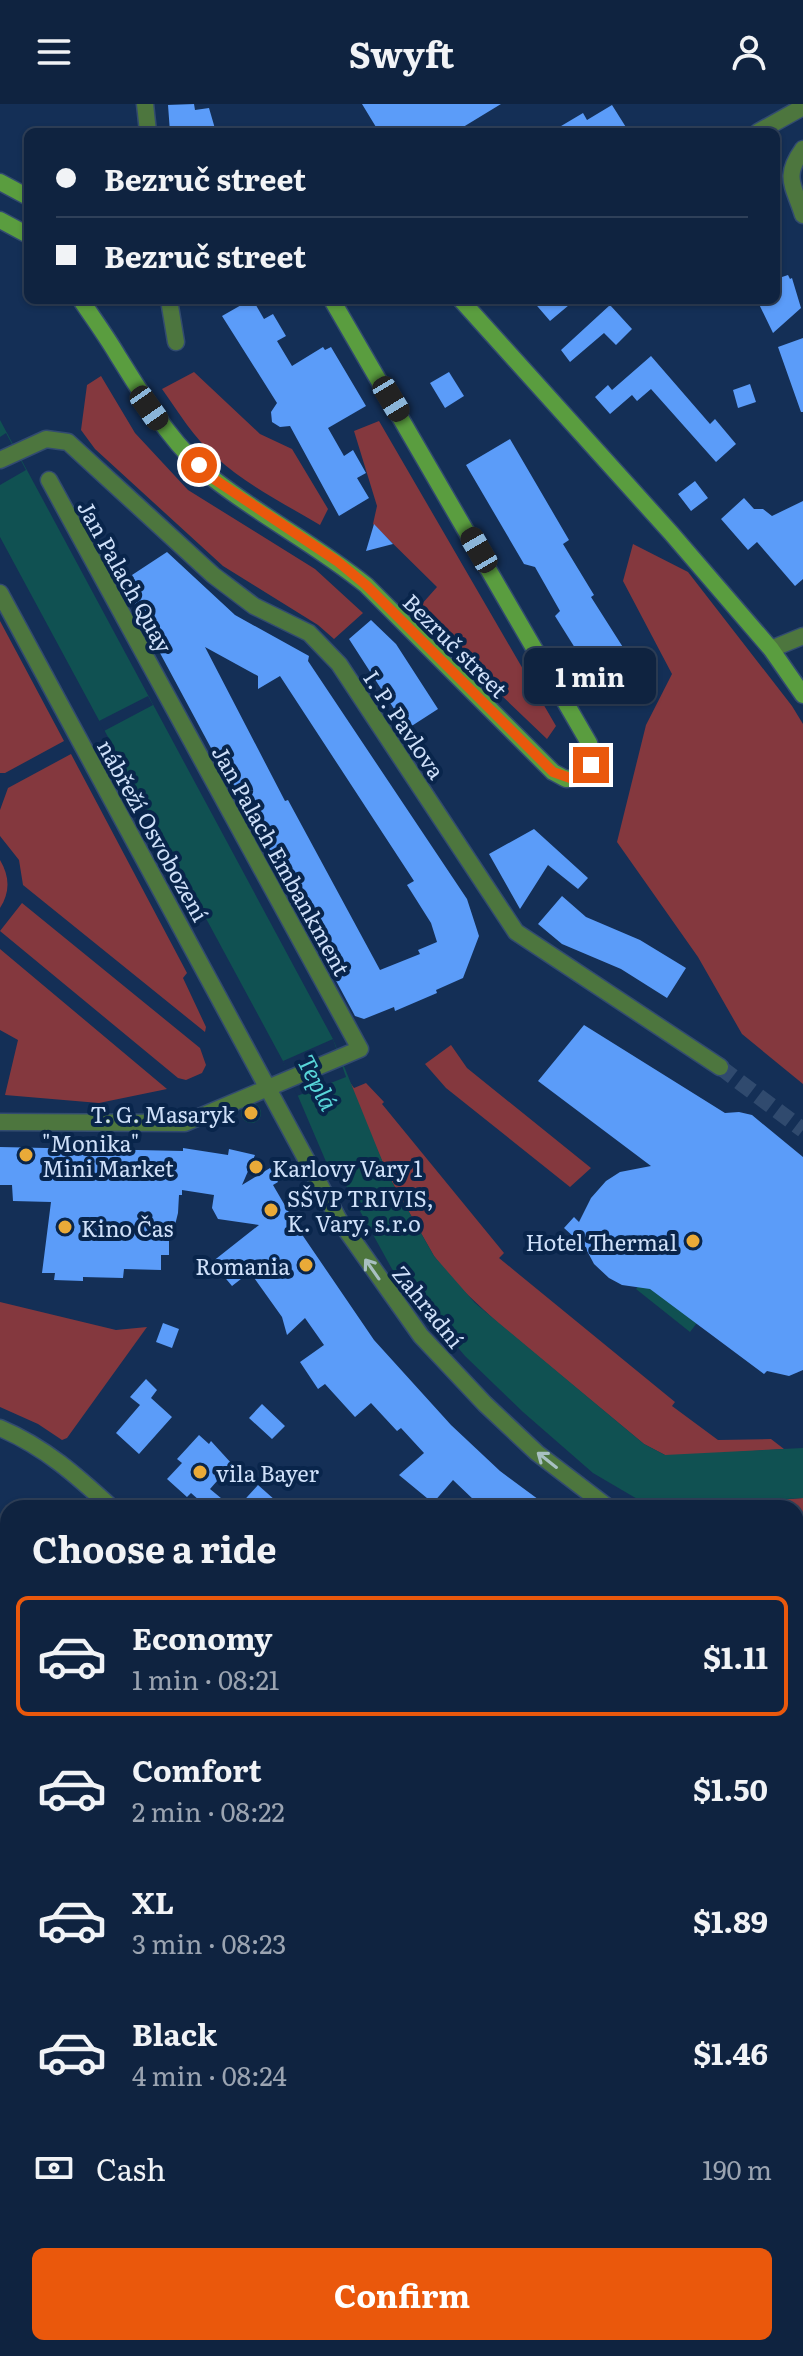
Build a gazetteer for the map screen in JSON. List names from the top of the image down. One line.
{"streets":{"street":["Jan Palach Quay","Bezruč street","I. P. Pavlova","nábřeží Osvobození","Zahradní"]},"crossings":[["Jan Palach Quay","nábřeží Osvobození"],["Jan Palach Quay","Zahradní"],["nábřeží Osvobození","Zahradní"]],"one_way":["Zahradní"],"water":["Teplá"],"places":["T. G. Masaryk","\"Monika\" Mini Market","Karlovy Vary 1","SŠVP TRIVIS, K. Vary, s.r.o","Kino Čas","Hotel Thermal","Romania","vila Bayer"],"page":{"header":"Swyft","banner":["Bezruč street","Bezruč street"],"bubble":"1 min","heading":"Choose a ride","list":[{"name":"Economy","note":"1 min · 08:21","value":"$1.11"},{"name":"Comfort","note":"2 min · 08:22","value":"$1.50"},{"name":"XL","note":"3 min · 08:23","value":"$1.89"},{"name":"Black","note":"4 min · 08:24","value":"$1.46"}],"pay":["Cash","190 m"],"buttons":"Confirm"}}
